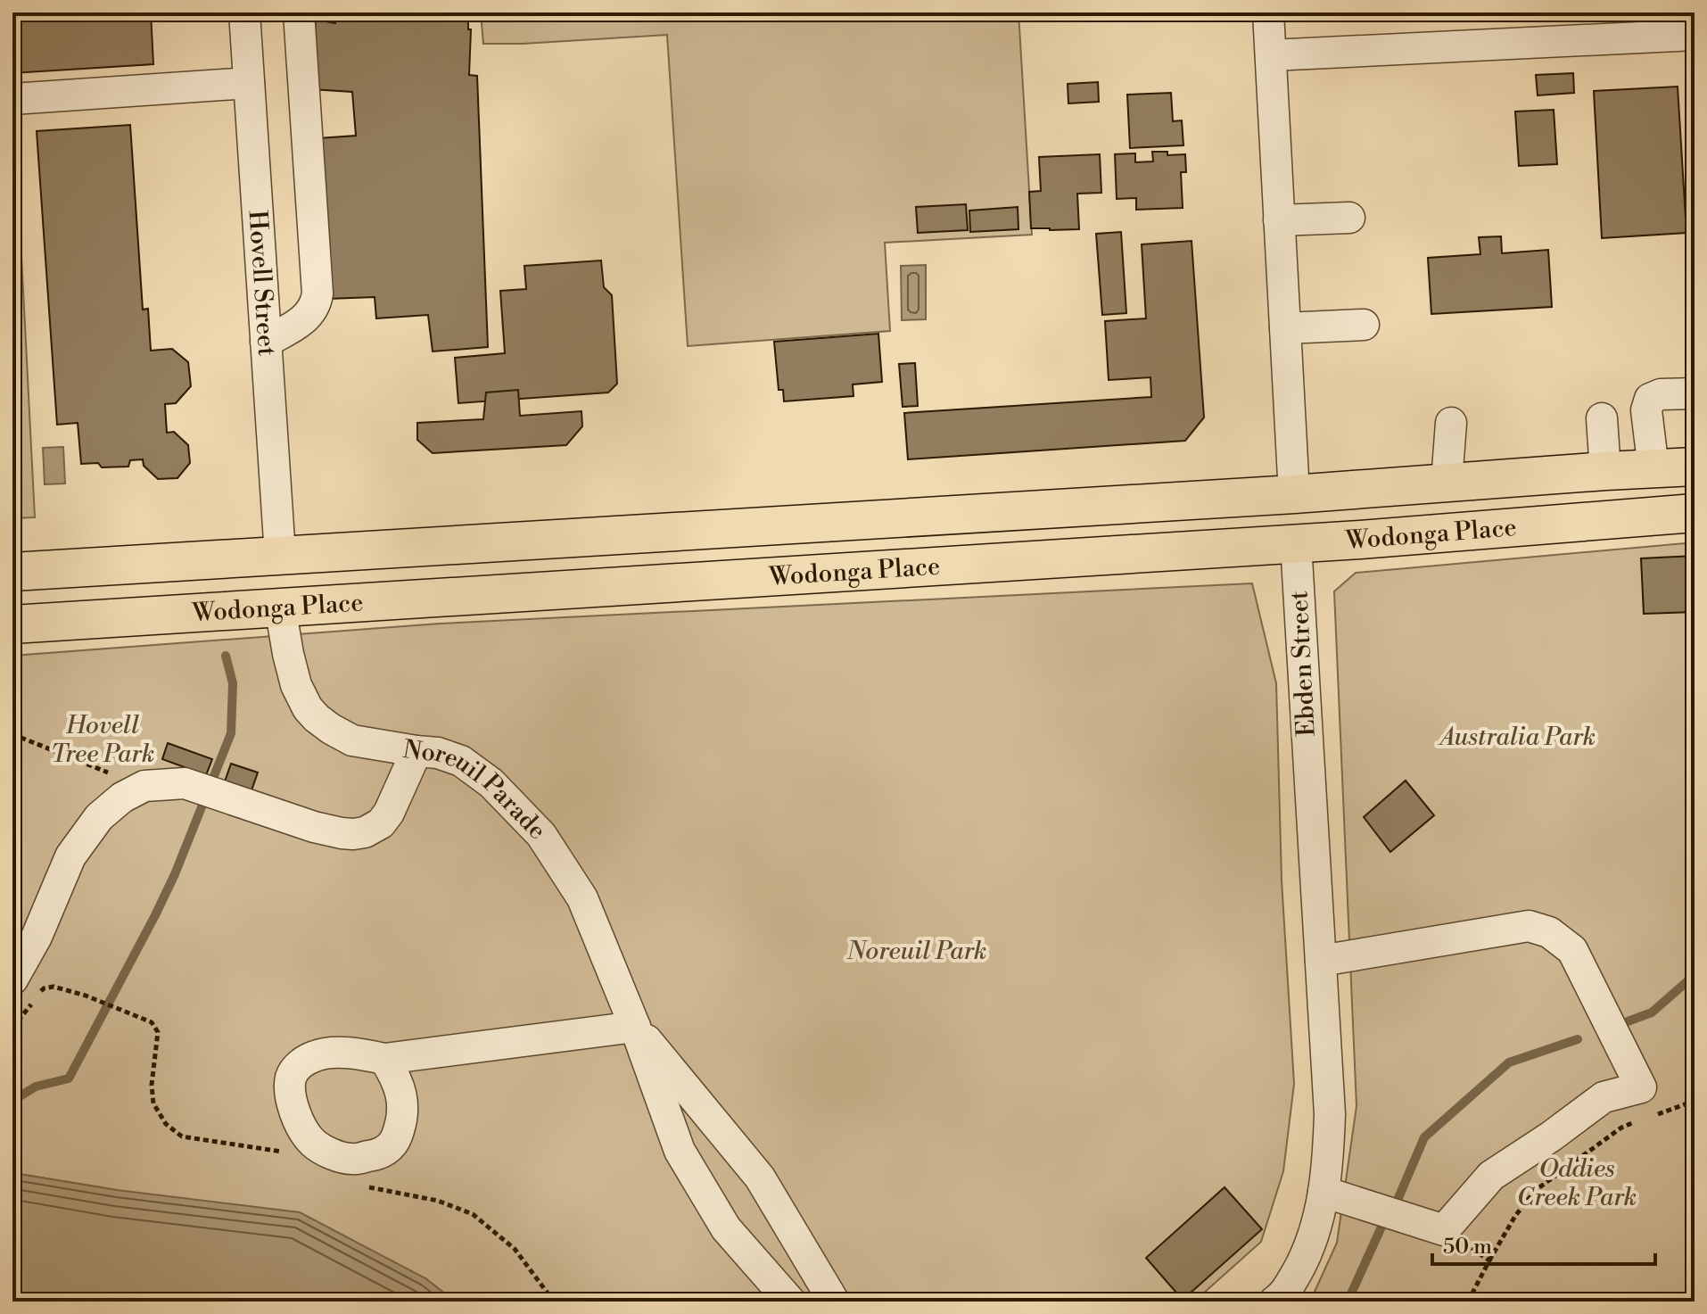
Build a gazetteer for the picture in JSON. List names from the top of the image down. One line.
{"streets":{"main road":["Wodonga Place","Ebden Street"],"street":["Hovell Street","Noreuil Parade"]},"crossings":[["Hovell Street","Wodonga Place"],["Wodonga Place","Ebden Street"],["Wodonga Place","Noreuil Parade"]],"parks":["Hovell Tree Park","Australia Park","Noreuil Park","Oddies Creek Park"],"scale_bar":"50 m"}
